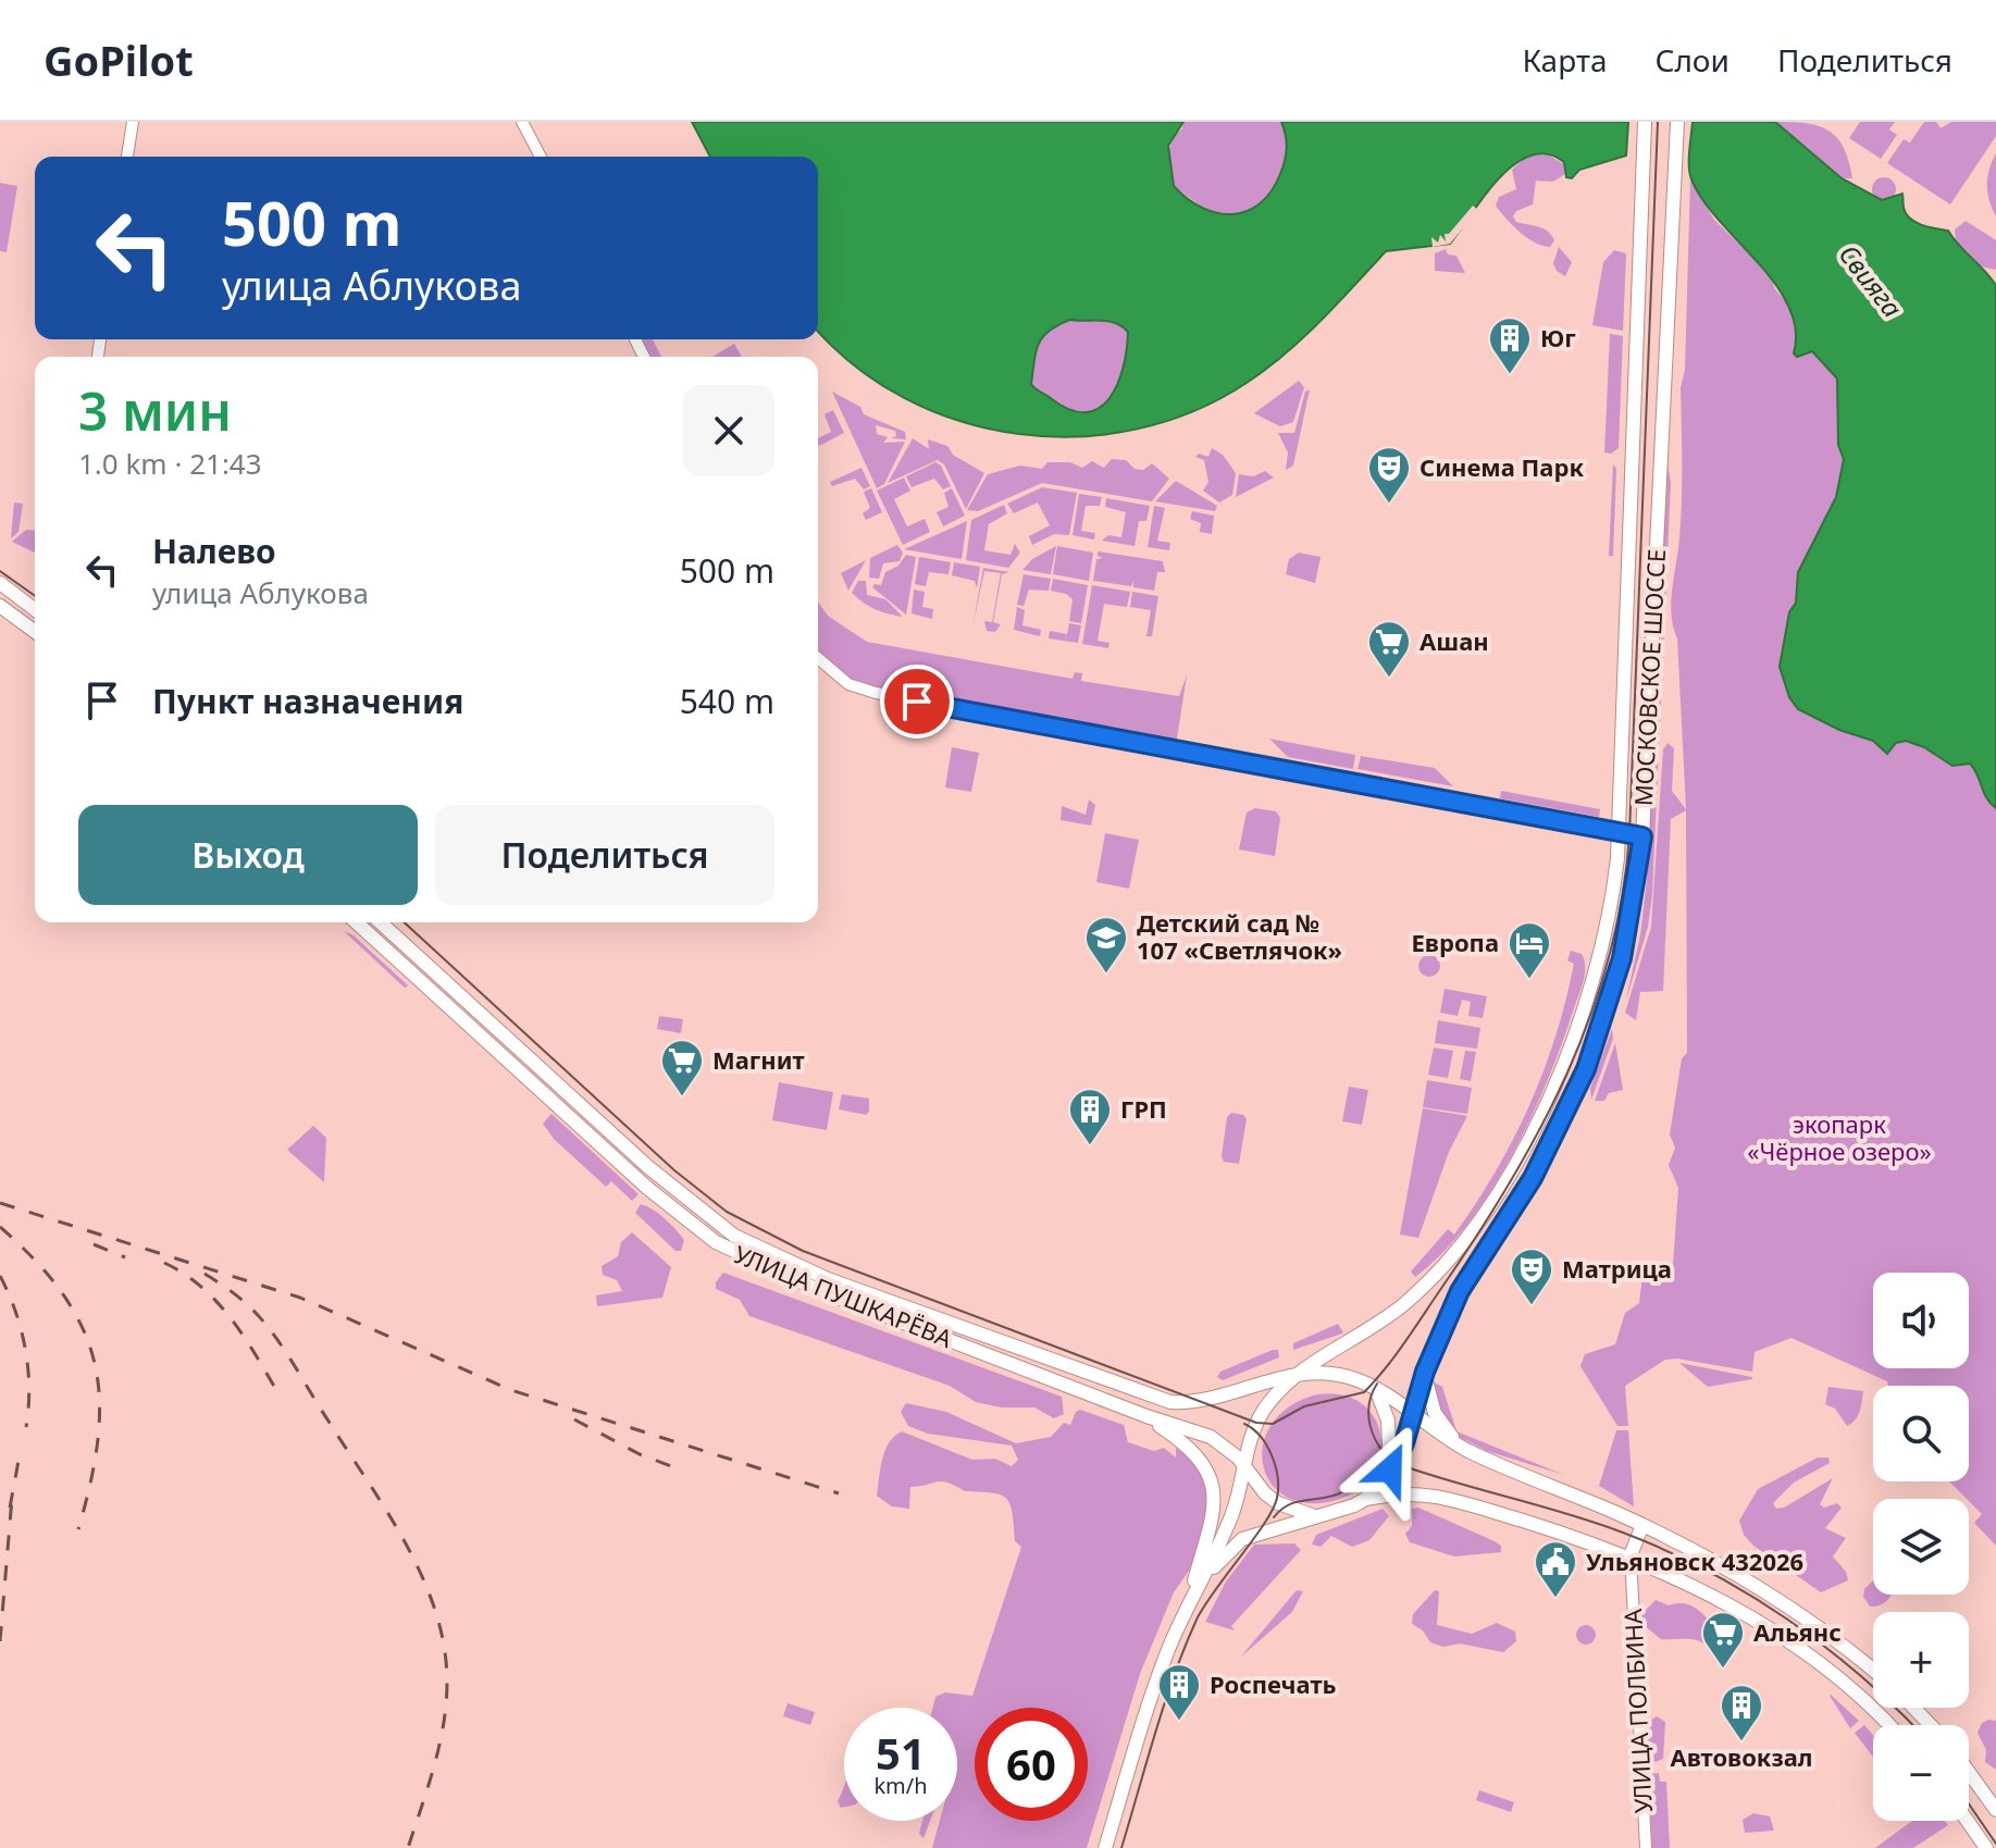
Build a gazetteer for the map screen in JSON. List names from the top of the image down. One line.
{"streets":{"main road":["МОСКОВСКОЕ ШОССЕ","УЛИЦА ПУШКАРЁВА","УЛИЦА ПОЛБИНА"]},"crossings":[["МОСКОВСКОЕ ШОССЕ","УЛИЦА ПУШКАРЁВА"]],"water":["Свияга"],"parks":["экопарк «Чёрное озеро»"],"places":{"building":["Юг","ГРП","Роспечать","Автовокзал"],"theatre":["Синема Парк","Матрица"],"supermarket":["Ашан","Магнит","Альянс"],"school or university":["Детский сад № 107 «Светлячок»"],"hotel":["Европа"],"public building":["Ульяновск 432026"]},"page":{"header":"GoPilot","nav":["Карта","Слои","Поделиться"],"turn":["500 m","улица Аблукова"],"heading":["3 мин","1.0 km · 21:43"],"list":[{"name":"Налево","note":"улица Аблукова","value":"500 m"},{"name":"Пункт назначения","value":"540 m"}],"buttons":["Выход","Поделиться"],"map_buttons":["+","−"],"speed":"51 km/h","limit":"60"}}
